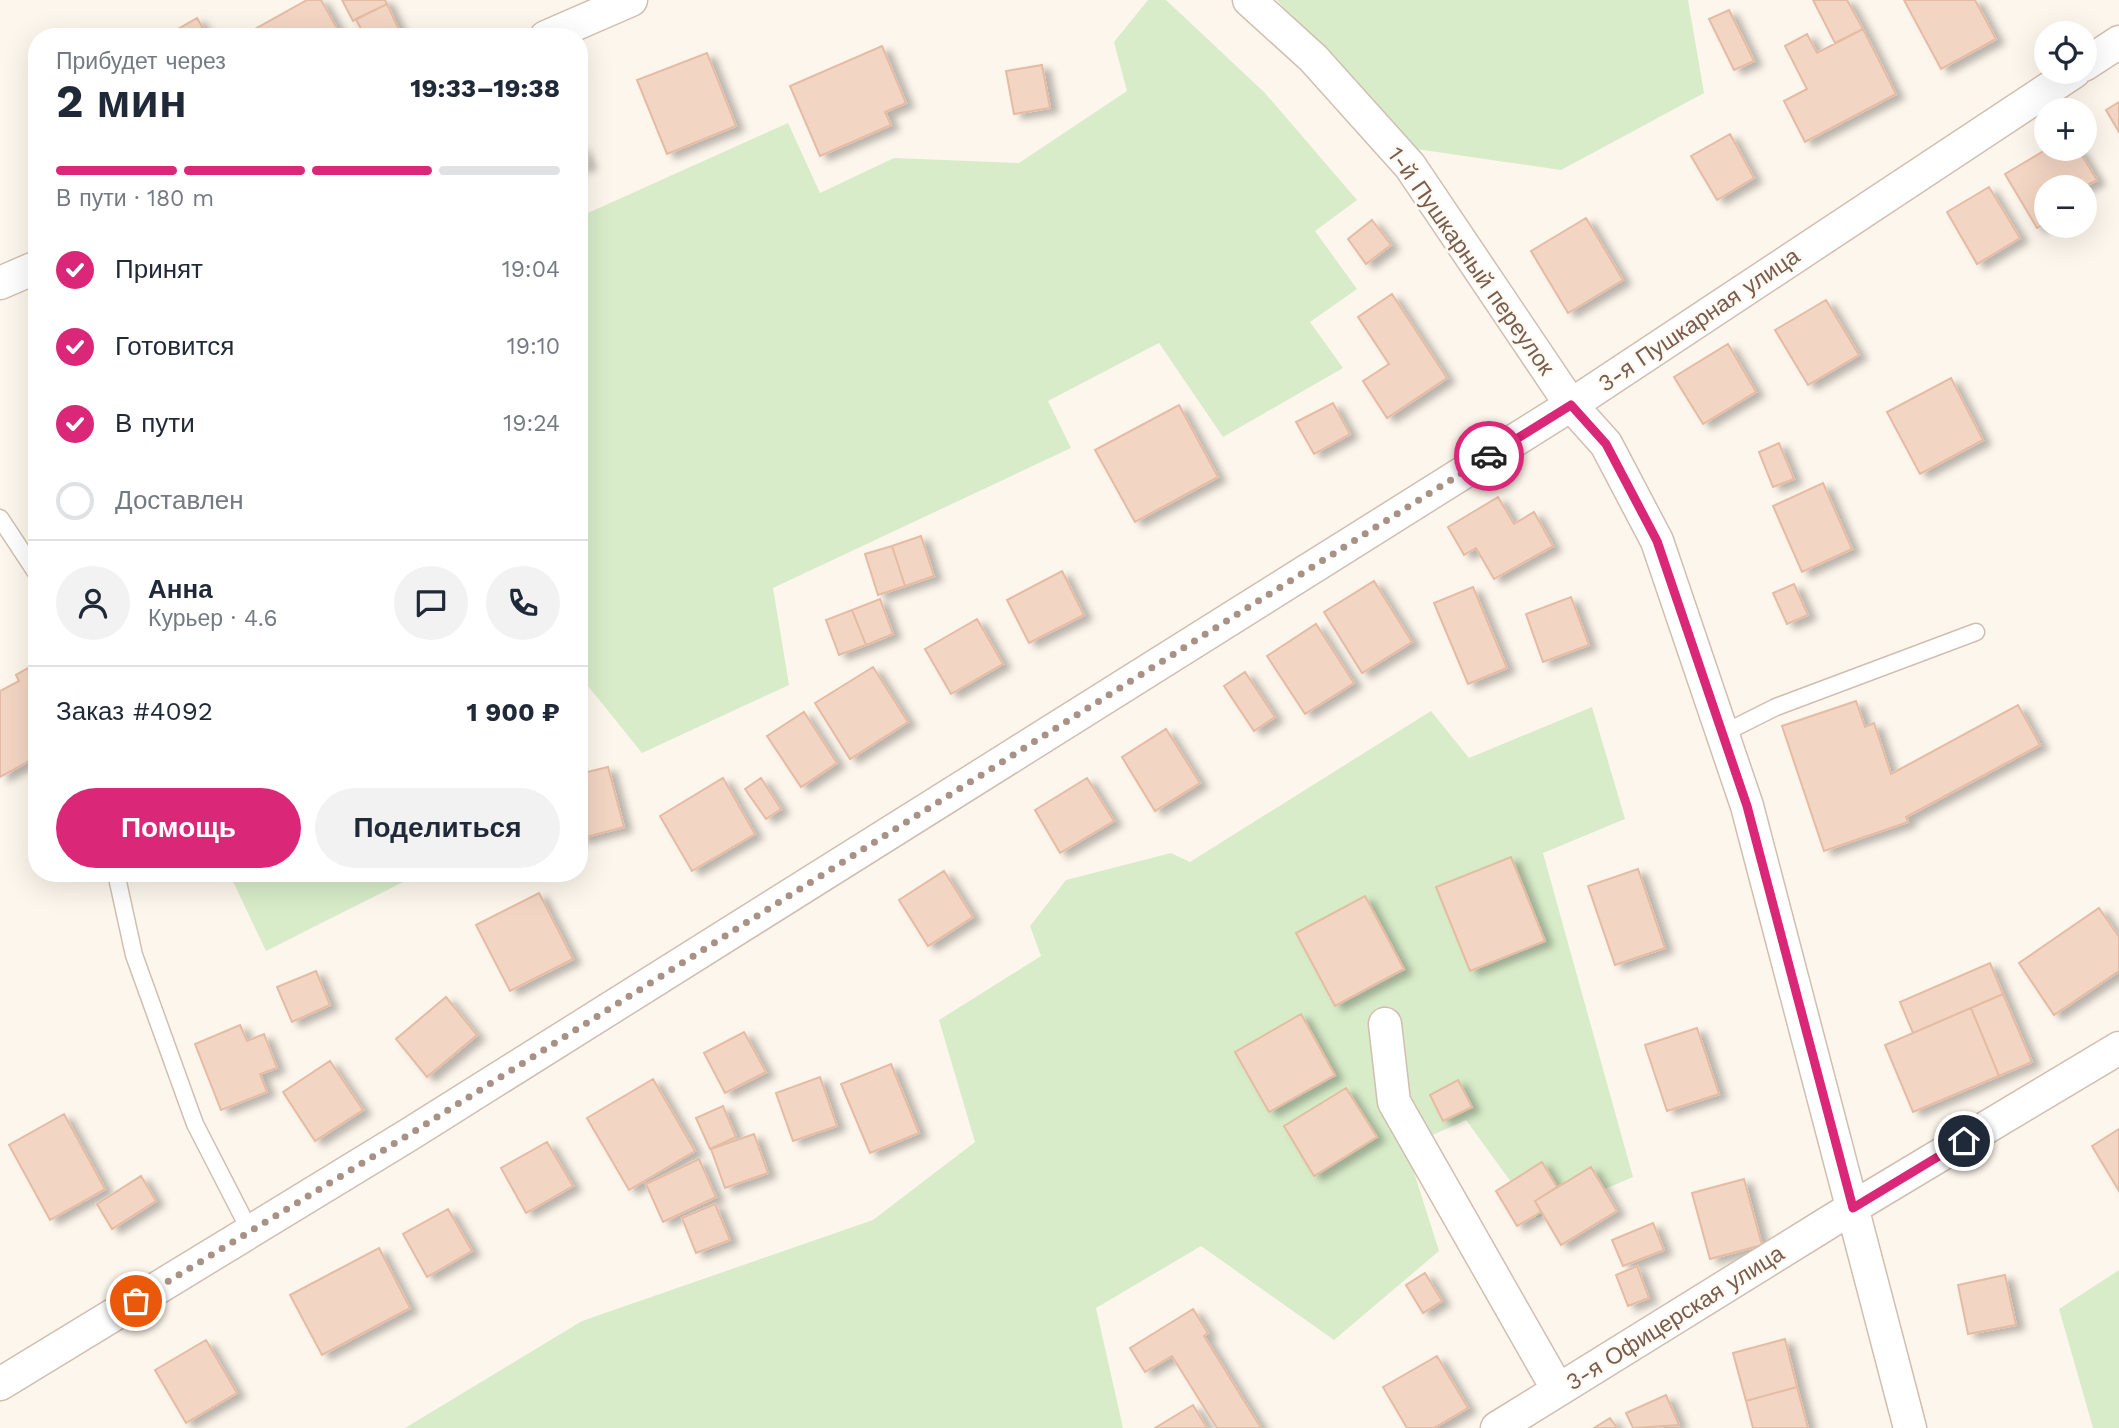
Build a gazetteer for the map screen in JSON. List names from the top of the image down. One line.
{"streets":{"street":["1-й Пушкарный переулок","3-я Пушкарная улица","3-я Офицерская улица"]},"crossings":[["1-й Пушкарный переулок","3-я Пушкарная улица"],["1-й Пушкарный переулок","3-я Офицерская улица"]],"page":{"map_buttons":["+","−"],"heading":["2 мин","Прибудет через","19:33–19:38"],"panel":["Анна","Курьер · 4.6","Заказ #4092","1 900 ₽"],"bar":"В пути · 180 m","list":[["Принят","19:04"],["Готовится","19:10"],["В пути","19:24"],"Доставлен"],"buttons":["Помощь","Поделиться"]}}
